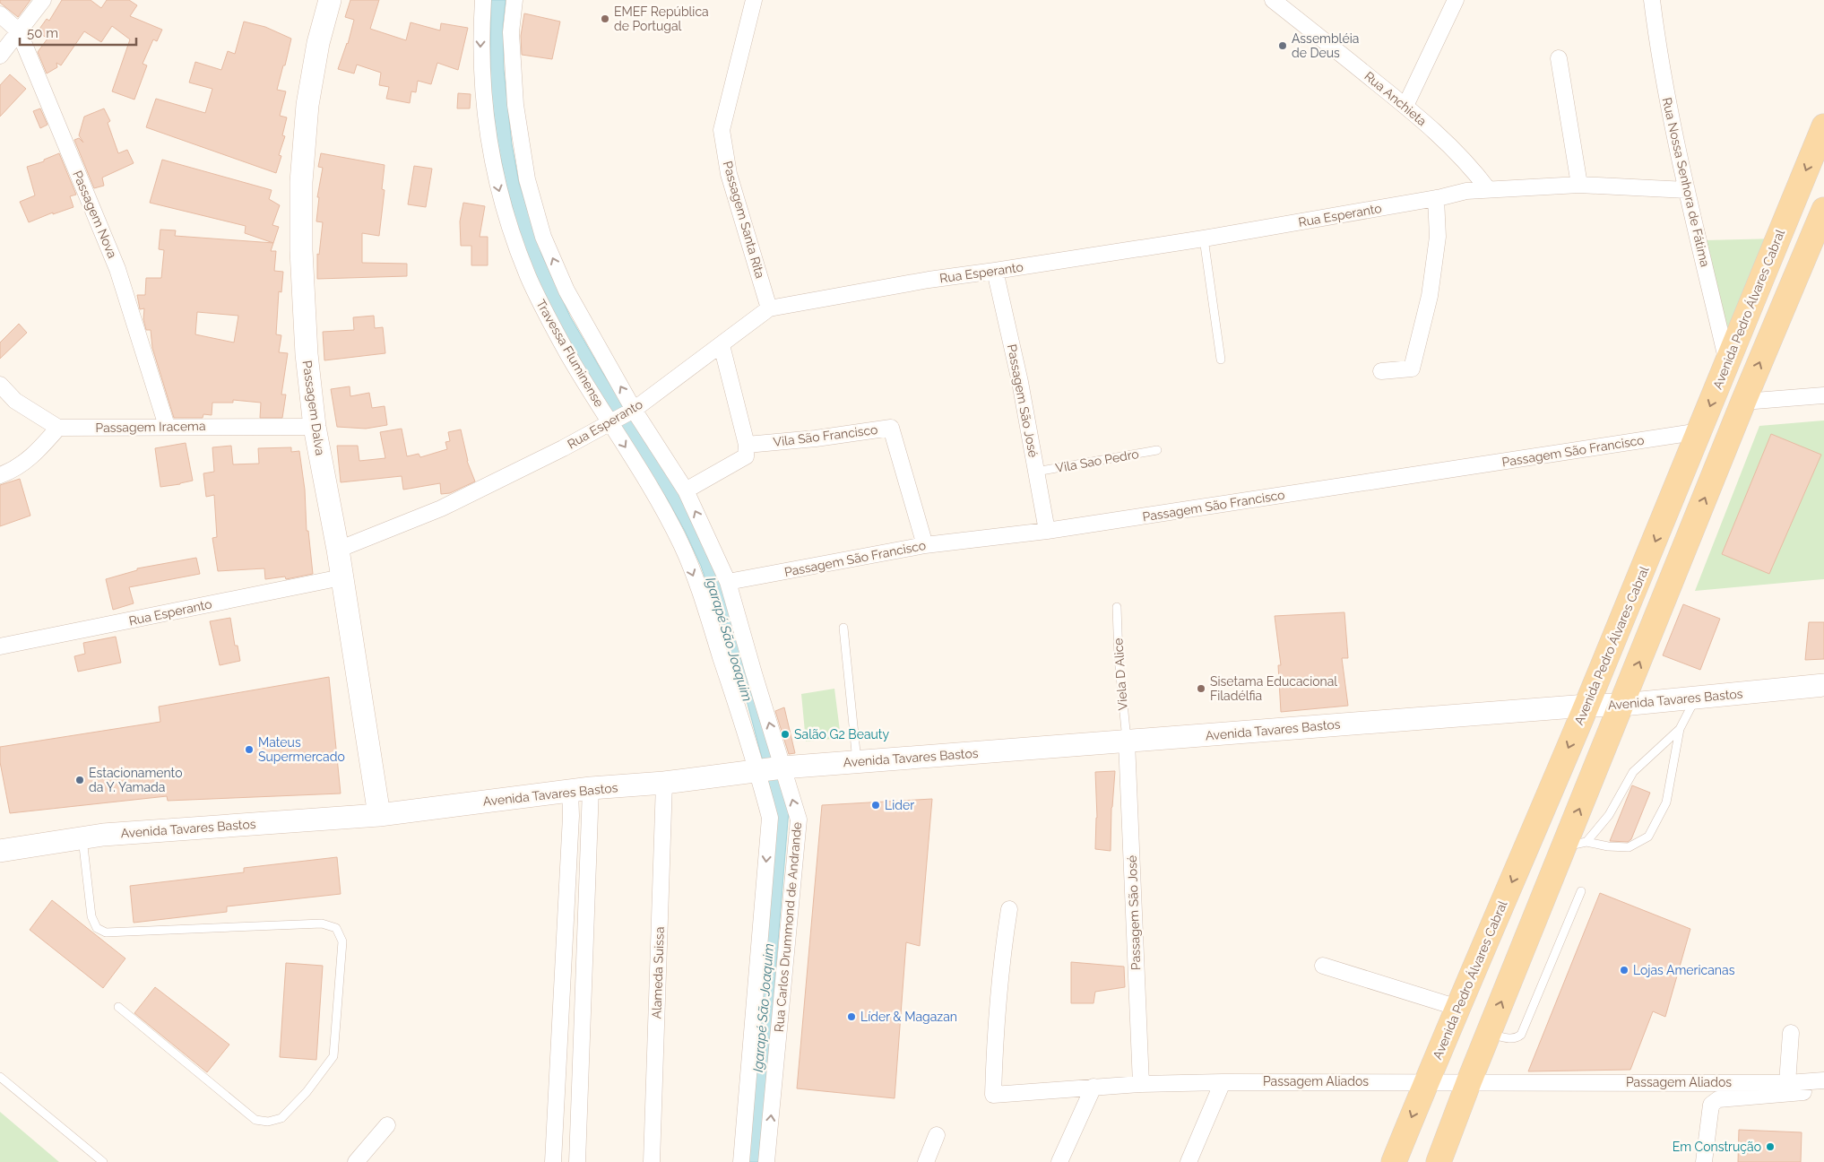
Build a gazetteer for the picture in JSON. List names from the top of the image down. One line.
{"streets":{"main road":["Avenida Pedro Álvares Cabral","Passagem Dalva","Avenida Tavares Bastos"],"street":["Rua Anchieta","Rua Nossa Senhora de Fátima","Passagem Nova","Rua Esperanto","Passagem Santa Rita","Travessa Fluminense","Passagem São José","Passagem Iracema","Vila São Francisco","Passagem São Francisco","Rua Carlos Drummond de Andrande","Alameda Suissa","Passagem Aliados"],"lane":["Vila Sao Pedro","Viela D Alice"]},"crossings":[["Rua Anchieta","Rua Esperanto"],["Rua Nossa Senhora de Fátima","Rua Esperanto"],["Rua Nossa Senhora de Fátima","Avenida Pedro Álvares Cabral"],["Passagem Nova","Passagem Iracema"],["Rua Esperanto","Passagem Santa Rita"],["Rua Esperanto","Travessa Fluminense"],["Rua Esperanto","Passagem São José"],["Rua Esperanto","Passagem Dalva"],["Rua Esperanto","Rua Carlos Drummond de Andrande"],["Avenida Pedro Álvares Cabral","Passagem São Francisco"],["Avenida Pedro Álvares Cabral","Avenida Tavares Bastos"],["Avenida Pedro Álvares Cabral","Passagem Aliados"],["Travessa Fluminense","Avenida Tavares Bastos"],["Travessa Fluminense","Rua Carlos Drummond de Andrande"],["Passagem São José","Passagem São Francisco"],["Passagem São José","Vila Sao Pedro"],["Passagem São José","Viela D Alice"],["Passagem São José","Avenida Tavares Bastos"],["Passagem São José","Passagem Aliados"],["Passagem Dalva","Passagem Iracema"],["Passagem Dalva","Avenida Tavares Bastos"],["Vila São Francisco","Passagem São Francisco"],["Passagem São Francisco","Rua Carlos Drummond de Andrande"],["Viela D Alice","Avenida Tavares Bastos"],["Avenida Tavares Bastos","Rua Carlos Drummond de Andrande"],["Avenida Tavares Bastos","Alameda Suissa"]],"one_way":["Travessa Fluminense","Rua Carlos Drummond de Andrande"],"water":["Igarapé São Joaquim"],"places":["EMEF República de Portugal","Assembléia de Deus","Sisetama Educacional Filadélfia","Salão G2 Beauty","Mateus Supermercado","Estacionamento da Y. Yamada","Lider","Lojas Americanas","Líder & Magazan","Em Construção"],"scale_bar":"50 m"}
